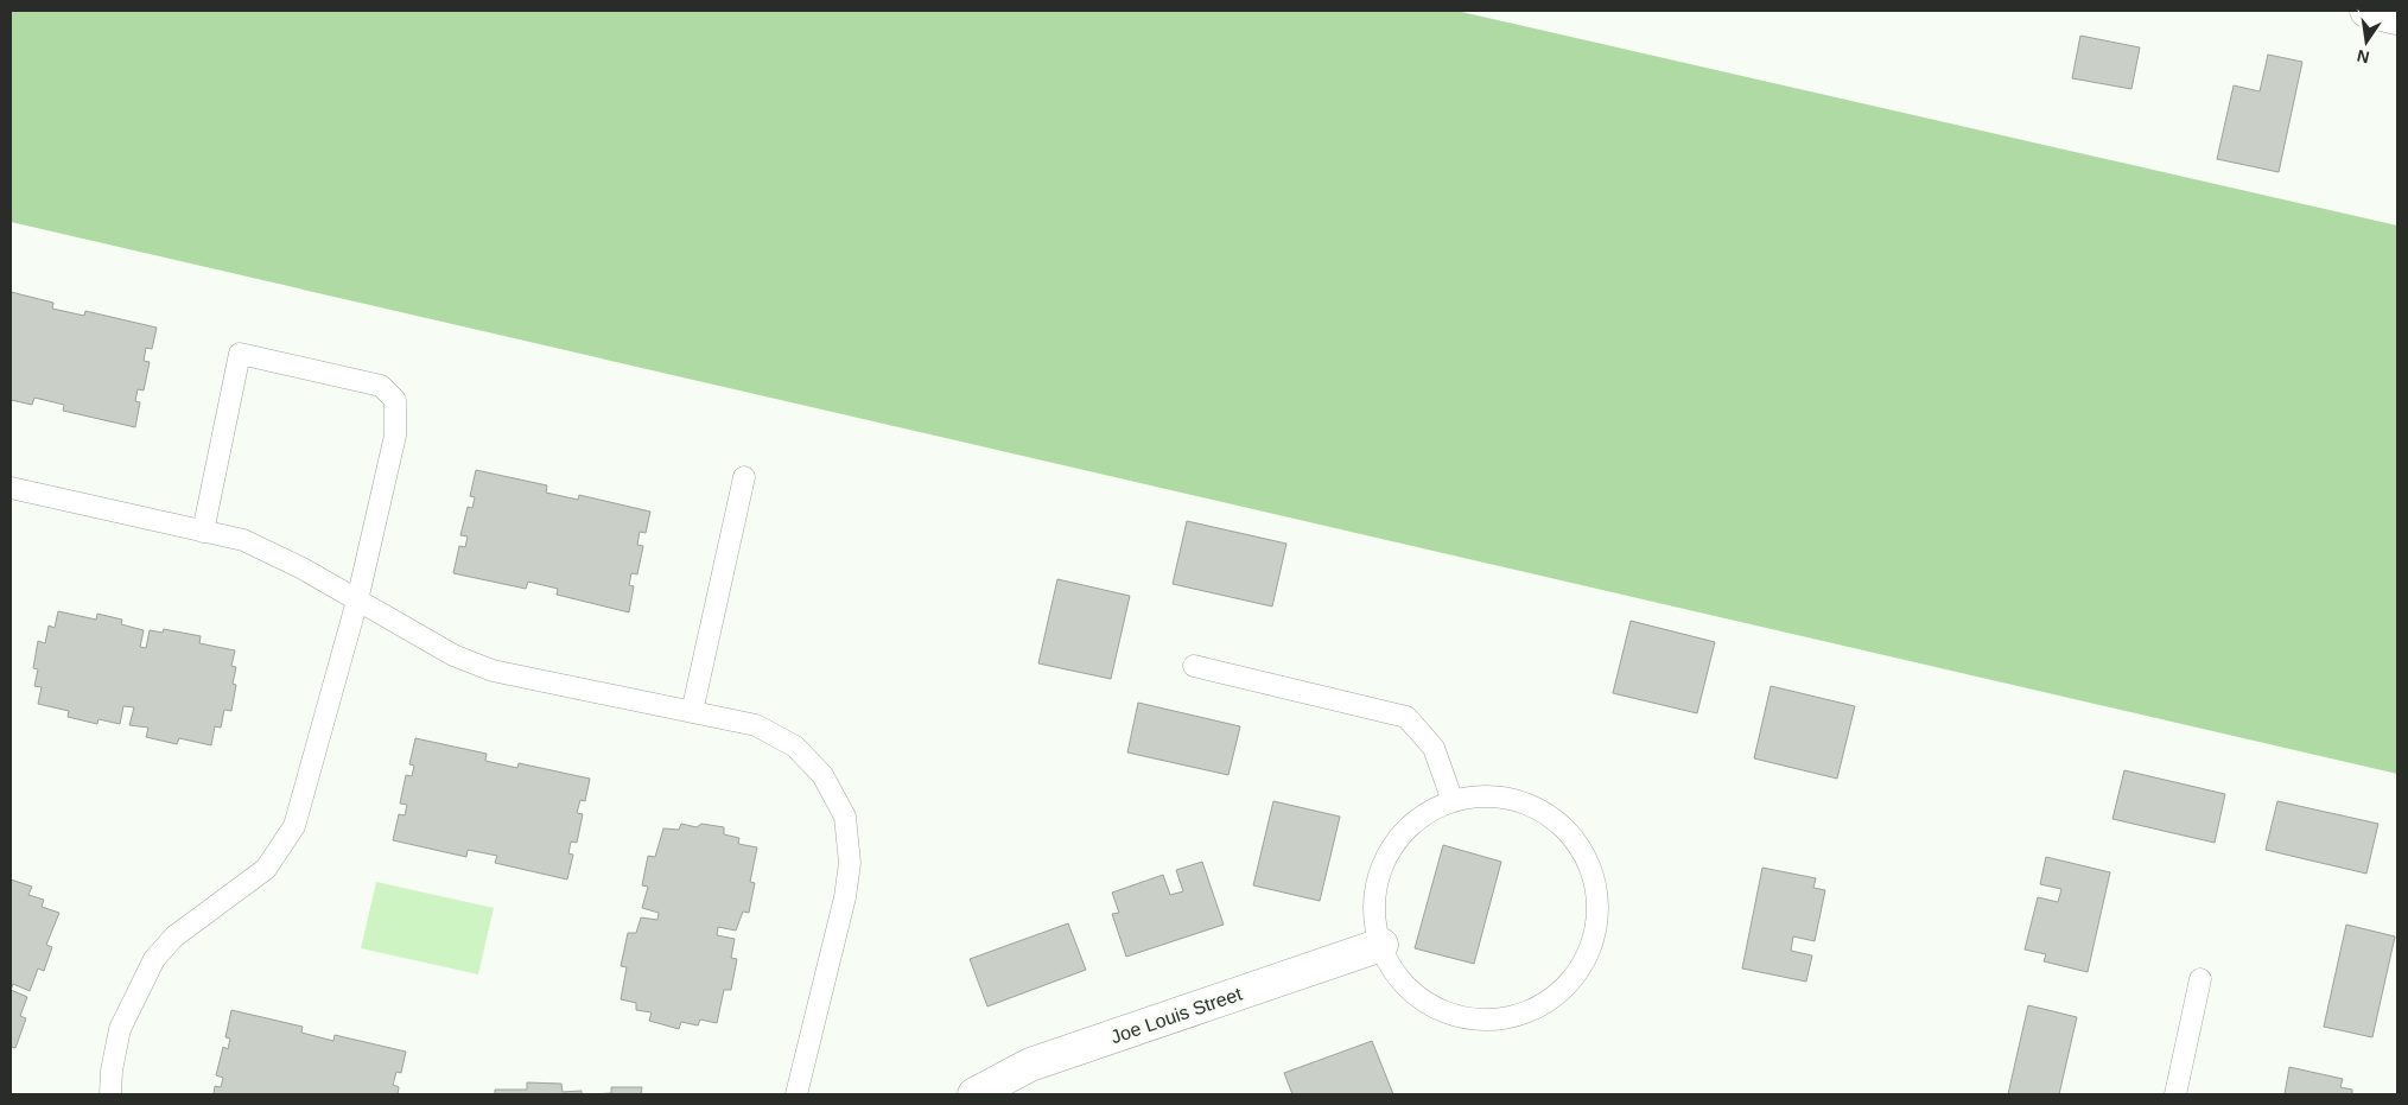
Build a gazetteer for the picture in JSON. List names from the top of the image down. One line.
{"streets":{"street":["Joe Louis Street"]},"north":"bottom"}
